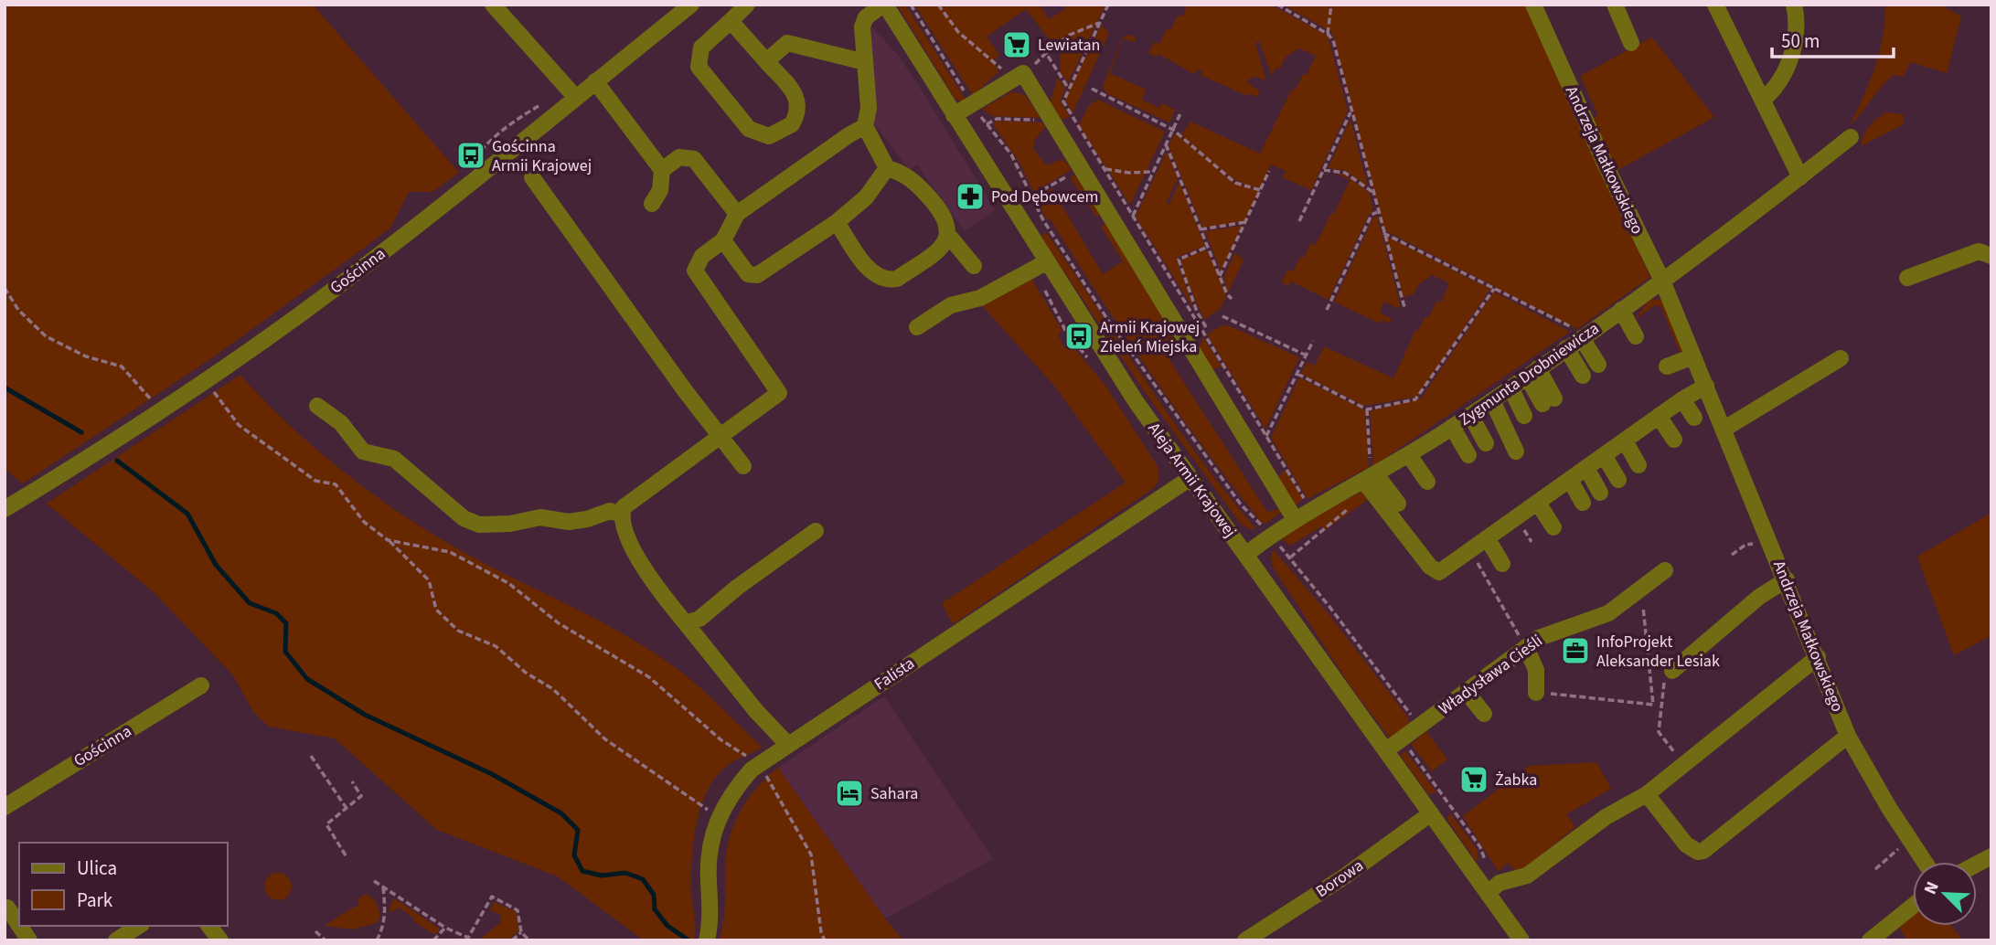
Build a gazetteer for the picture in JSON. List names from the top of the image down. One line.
{"streets":{"street":["Andrzeja Małkowskiego","Gościnna","Zygmunta Drobniewicza","Aleja Armii Krajowej","Falista","Władysława Cieśli","Borowa"]},"crossings":[["Andrzeja Małkowskiego","Zygmunta Drobniewicza"],["Zygmunta Drobniewicza","Aleja Armii Krajowej"],["Aleja Armii Krajowej","Falista"],["Aleja Armii Krajowej","Władysława Cieśli"],["Aleja Armii Krajowej","Borowa"]],"places":{"supermarket":["Lewiatan","Żabka"],"bus stop":["Gościnna Armii Krajowej","Armii Krajowej Zieleń Miejska"],"pharmacy":["Pod Dębowcem"],"office":["InfoProjekt Aleksander Lesiak"],"hotel":["Sahara"]},"legend":["Ulica","Park"],"scale_bar":"50 m","north":"top left"}
